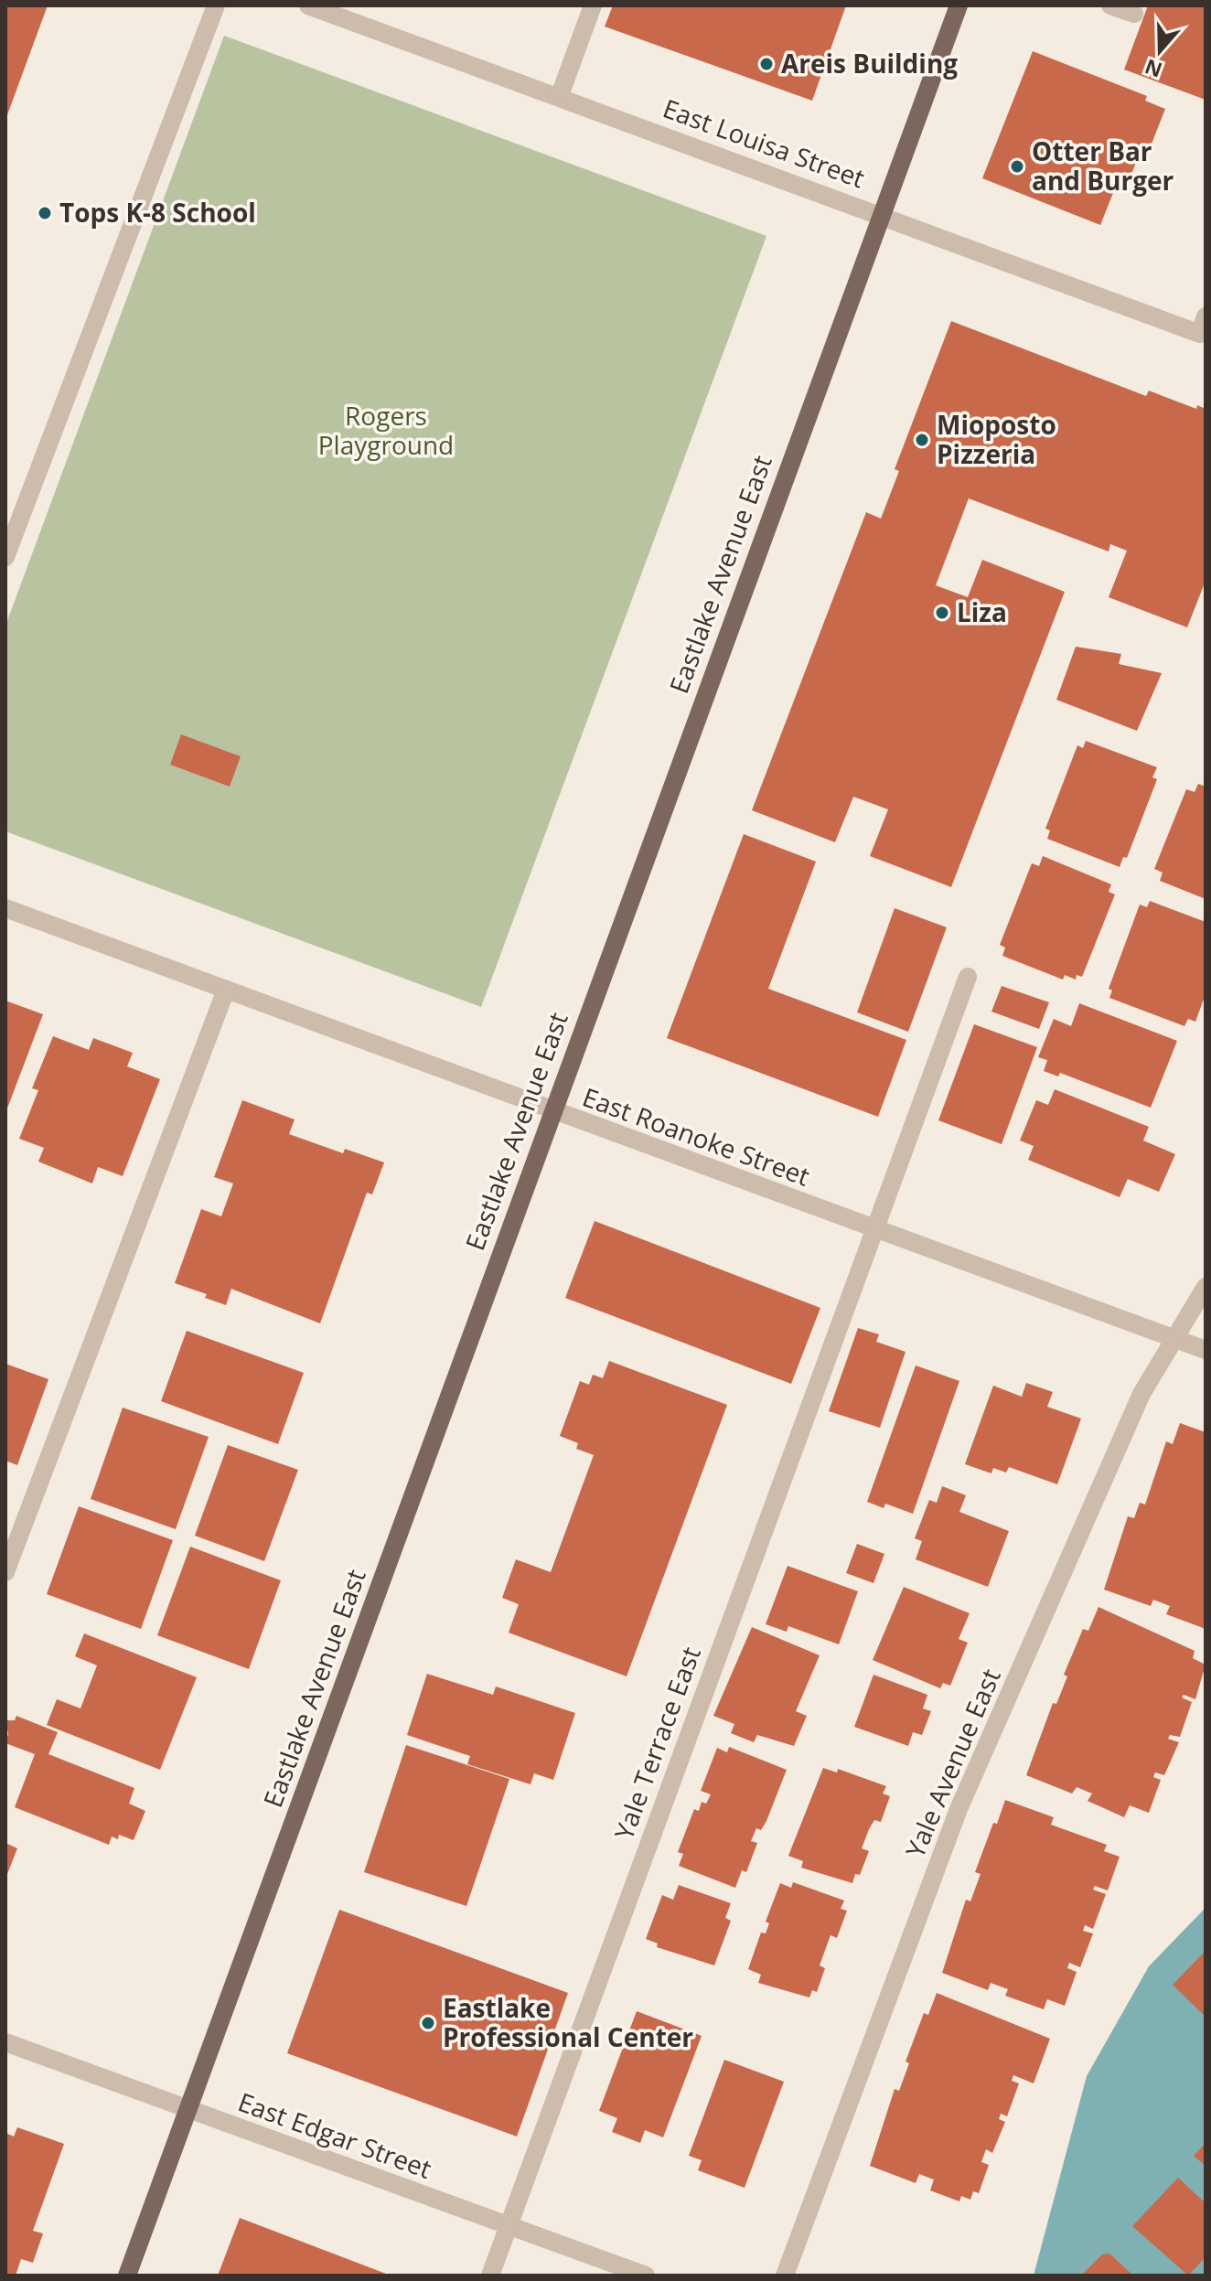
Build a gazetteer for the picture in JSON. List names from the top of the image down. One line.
{"streets":{"main road":["Eastlake Avenue East"],"street":["East Louisa Street","East Roanoke Street","Yale Terrace East","Yale Avenue East","East Edgar Street"]},"crossings":[["East Louisa Street","Eastlake Avenue East"],["Eastlake Avenue East","East Roanoke Street"],["Eastlake Avenue East","East Edgar Street"],["East Roanoke Street","Yale Terrace East"],["East Roanoke Street","Yale Avenue East"],["Yale Terrace East","East Edgar Street"]],"parks":["Rogers Playground"],"places":["Areis Building","Otter Bar and Burger","Tops K-8 School","Mioposto Pizzeria","Liza","Eastlake Professional Center"],"north":"bottom"}
